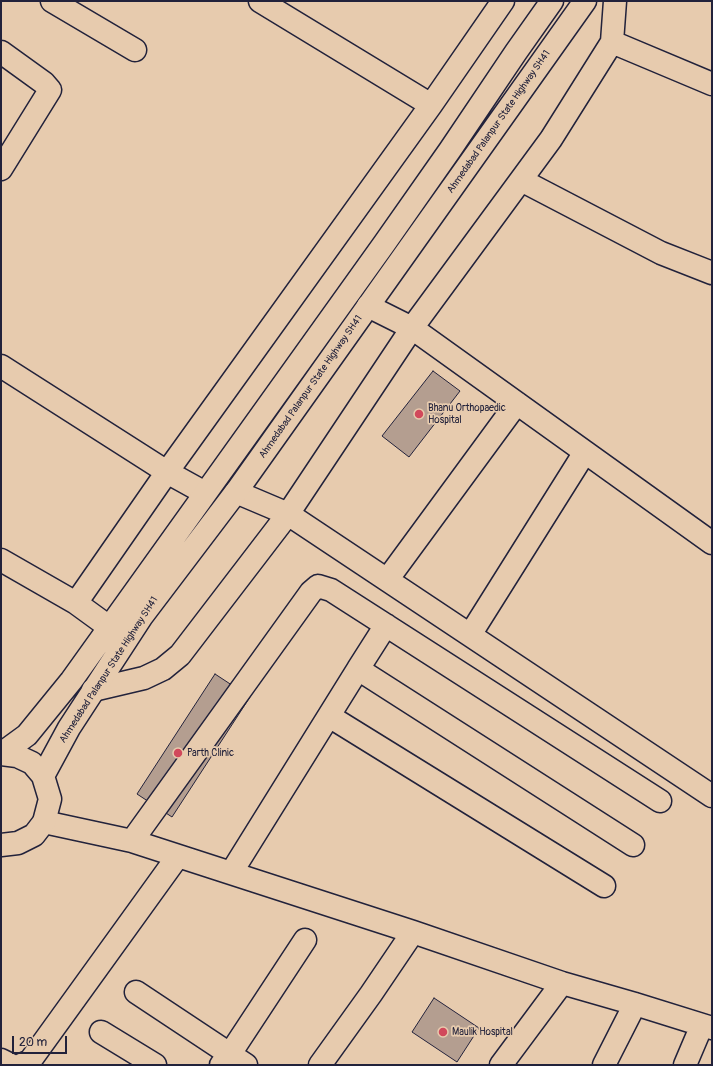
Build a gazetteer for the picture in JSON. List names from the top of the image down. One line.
{"streets":{"street":["Ahmedabad Palanpur State Highway SH41"]},"places":["Bhanu Orthopaedic Hospital","Parth Clinic","Maulik Hospital"],"scale_bar":"20 m"}
